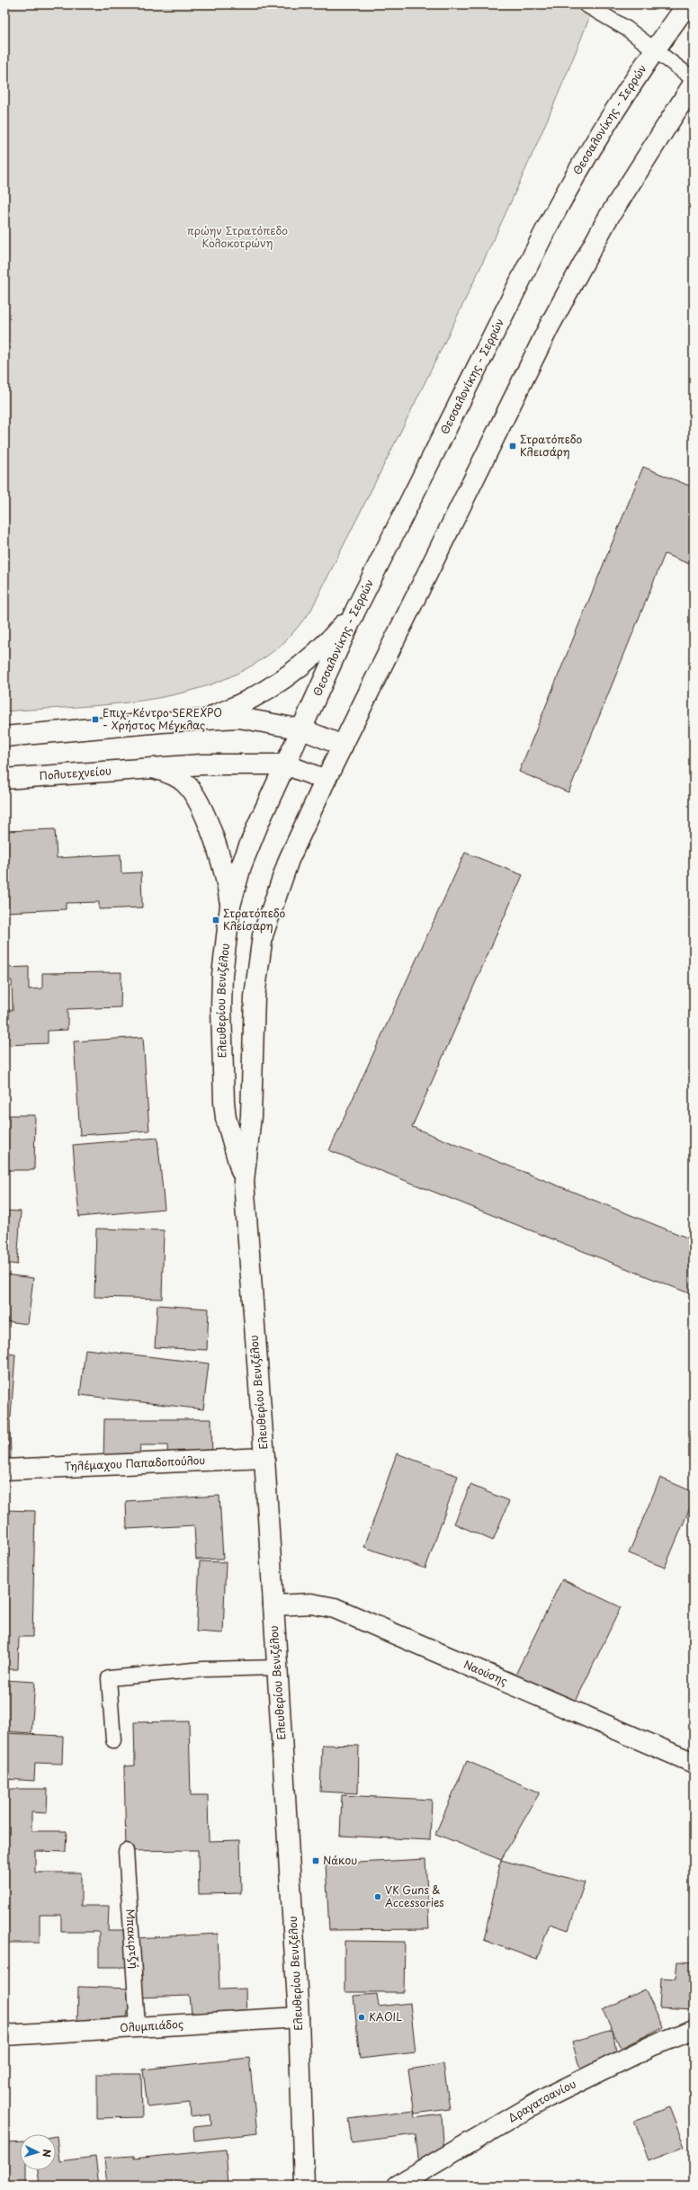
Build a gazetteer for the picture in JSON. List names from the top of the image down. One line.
{"streets":{"main road":["Θεσσαλονίκης - Σερρών","Πολυτεχνείου","Ελευθερίου Βενιζέλου","Τηλέμαχου Παπαδοπούλου","Ναούσης","Ολυμπιάδος","Δραγατσανίου"],"lane":["Μπακιρτζή"]},"crossings":[["Θεσσαλονίκης - Σερρών","Πολυτεχνείου"],["Θεσσαλονίκης - Σερρών","Ελευθερίου Βενιζέλου"],["Πολυτεχνείου","Ελευθερίου Βενιζέλου"],["Ελευθερίου Βενιζέλου","Τηλέμαχου Παπαδοπούλου"],["Ελευθερίου Βενιζέλου","Ναούσης"],["Ελευθερίου Βενιζέλου","Ολυμπιάδος"],["Μπακιρτζή","Ολυμπιάδος"]],"parks":["πρώην Στρατόπεδο Κολοκοτρώνη"],"places":{"transit":["Στρατόπεδο Κλεισάρη","Επιχ. Κέντρο SEREXPO - Χρήστος Μέγκλας","Στρατόπεδο Κλείσαρη","Νάκου"],"other":["VK Guns & Accessories","KAOIL"]},"north":"right"}
